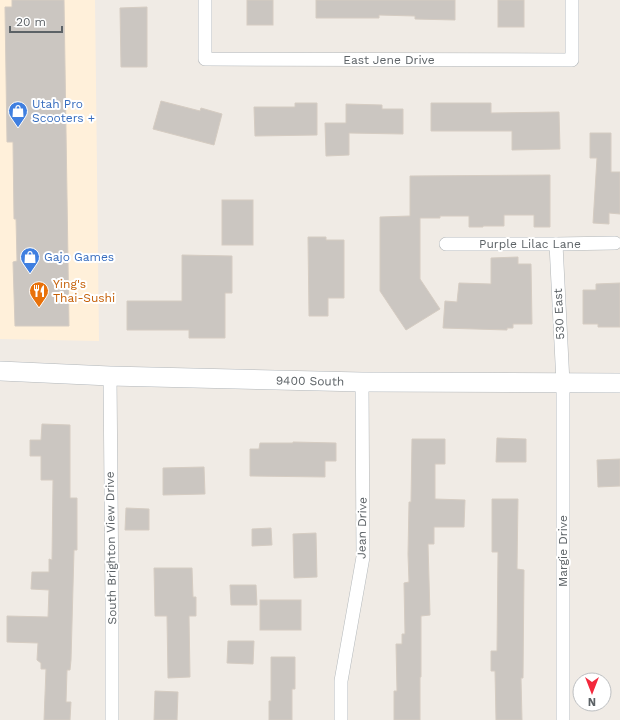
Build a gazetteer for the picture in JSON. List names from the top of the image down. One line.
{"streets":{"street":["East Jene Drive","Purple Lilac Lane","530 East","9400 South","Jean Drive","South Brighton View Drive","Margie Drive"]},"crossings":[["Purple Lilac Lane","530 East"],["530 East","9400 South"],["530 East","Margie Drive"],["9400 South","Jean Drive"],["9400 South","South Brighton View Drive"],["9400 South","Margie Drive"]],"places":{"shop":["Utah Pro Scooters +","Gajo Games"],"restaurant":["Ying's Thai-Sushi"]},"scale_bar":"20 m","north":"bottom"}
